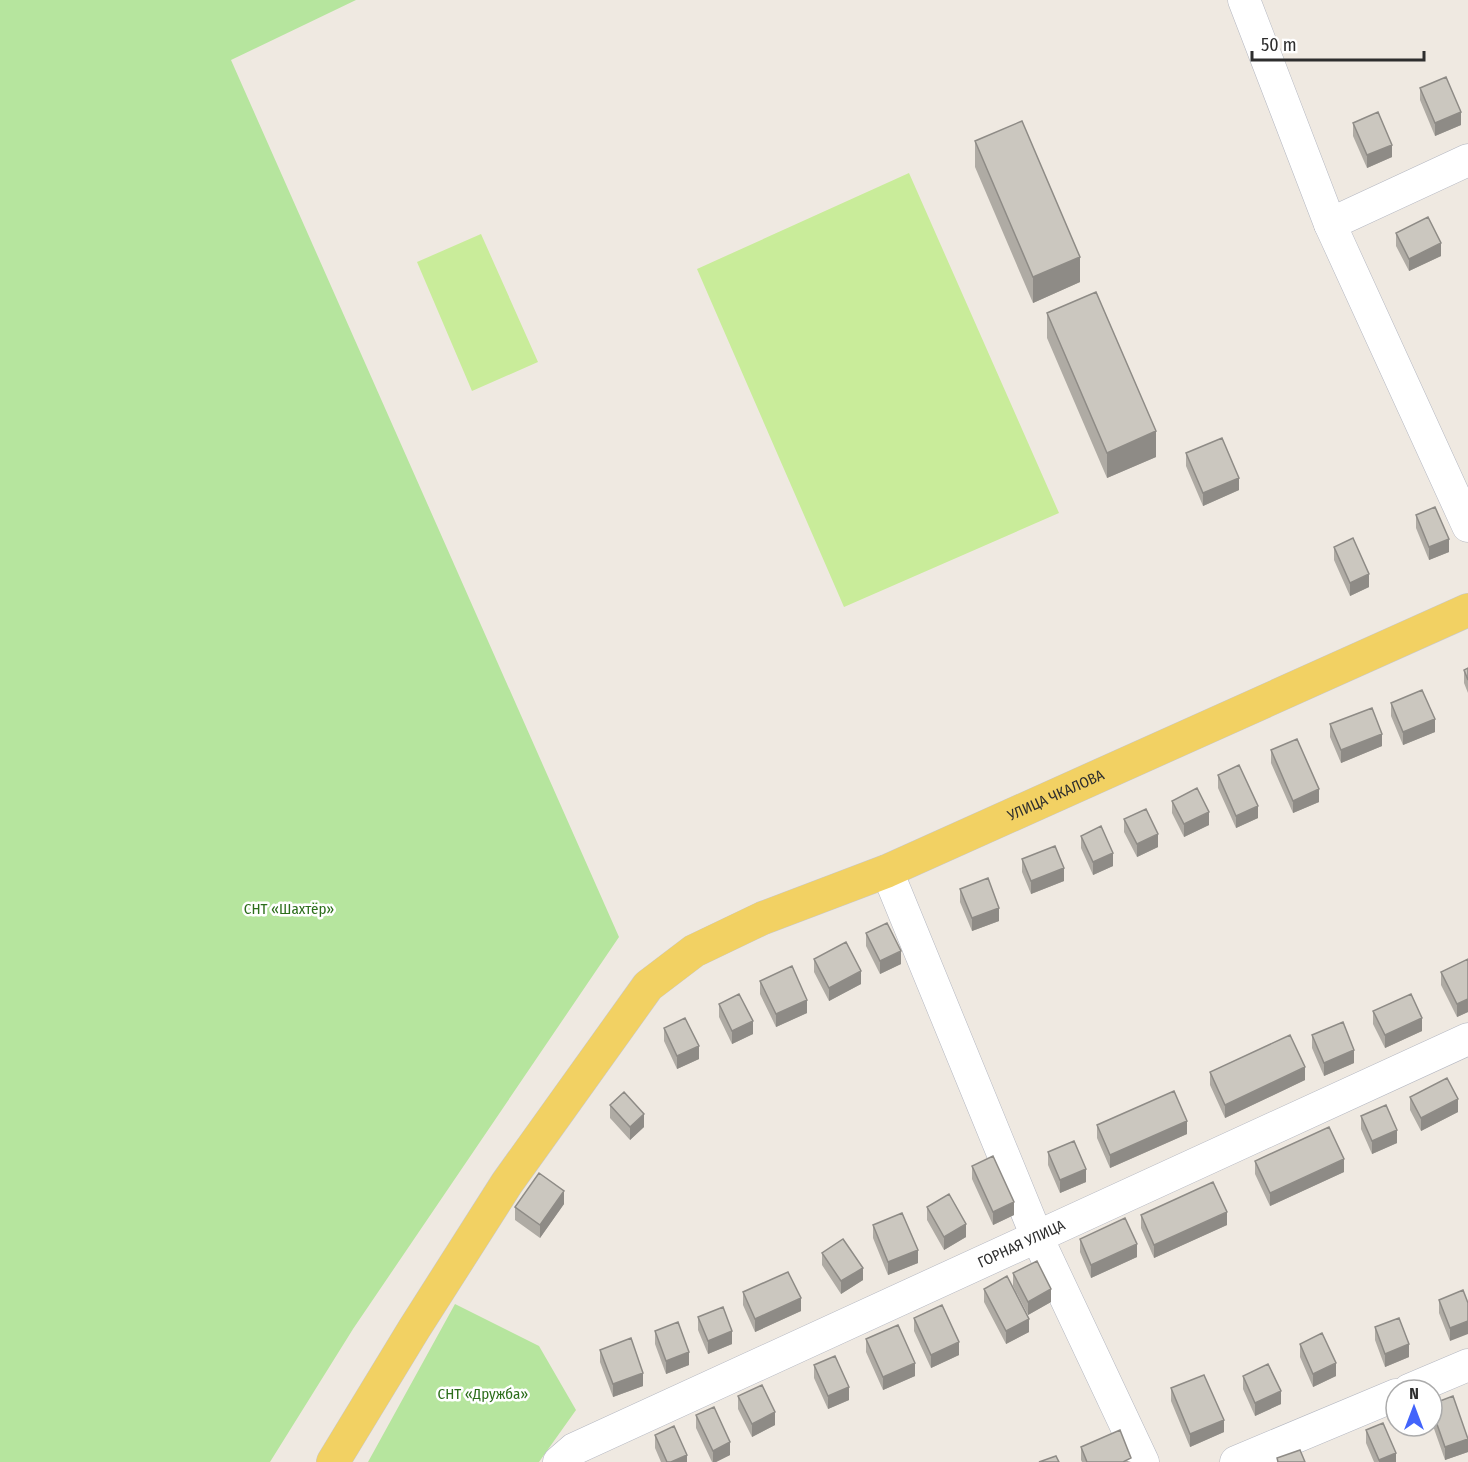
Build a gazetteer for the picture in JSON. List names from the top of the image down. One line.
{"streets":{"main road":["УЛИЦА ЧКАЛОВА"],"street":["ГОРНАЯ УЛИЦА"]},"parks":["СНТ «Шахтёр»","СНТ «Дружба»"],"scale_bar":"50 m","north":"top"}
